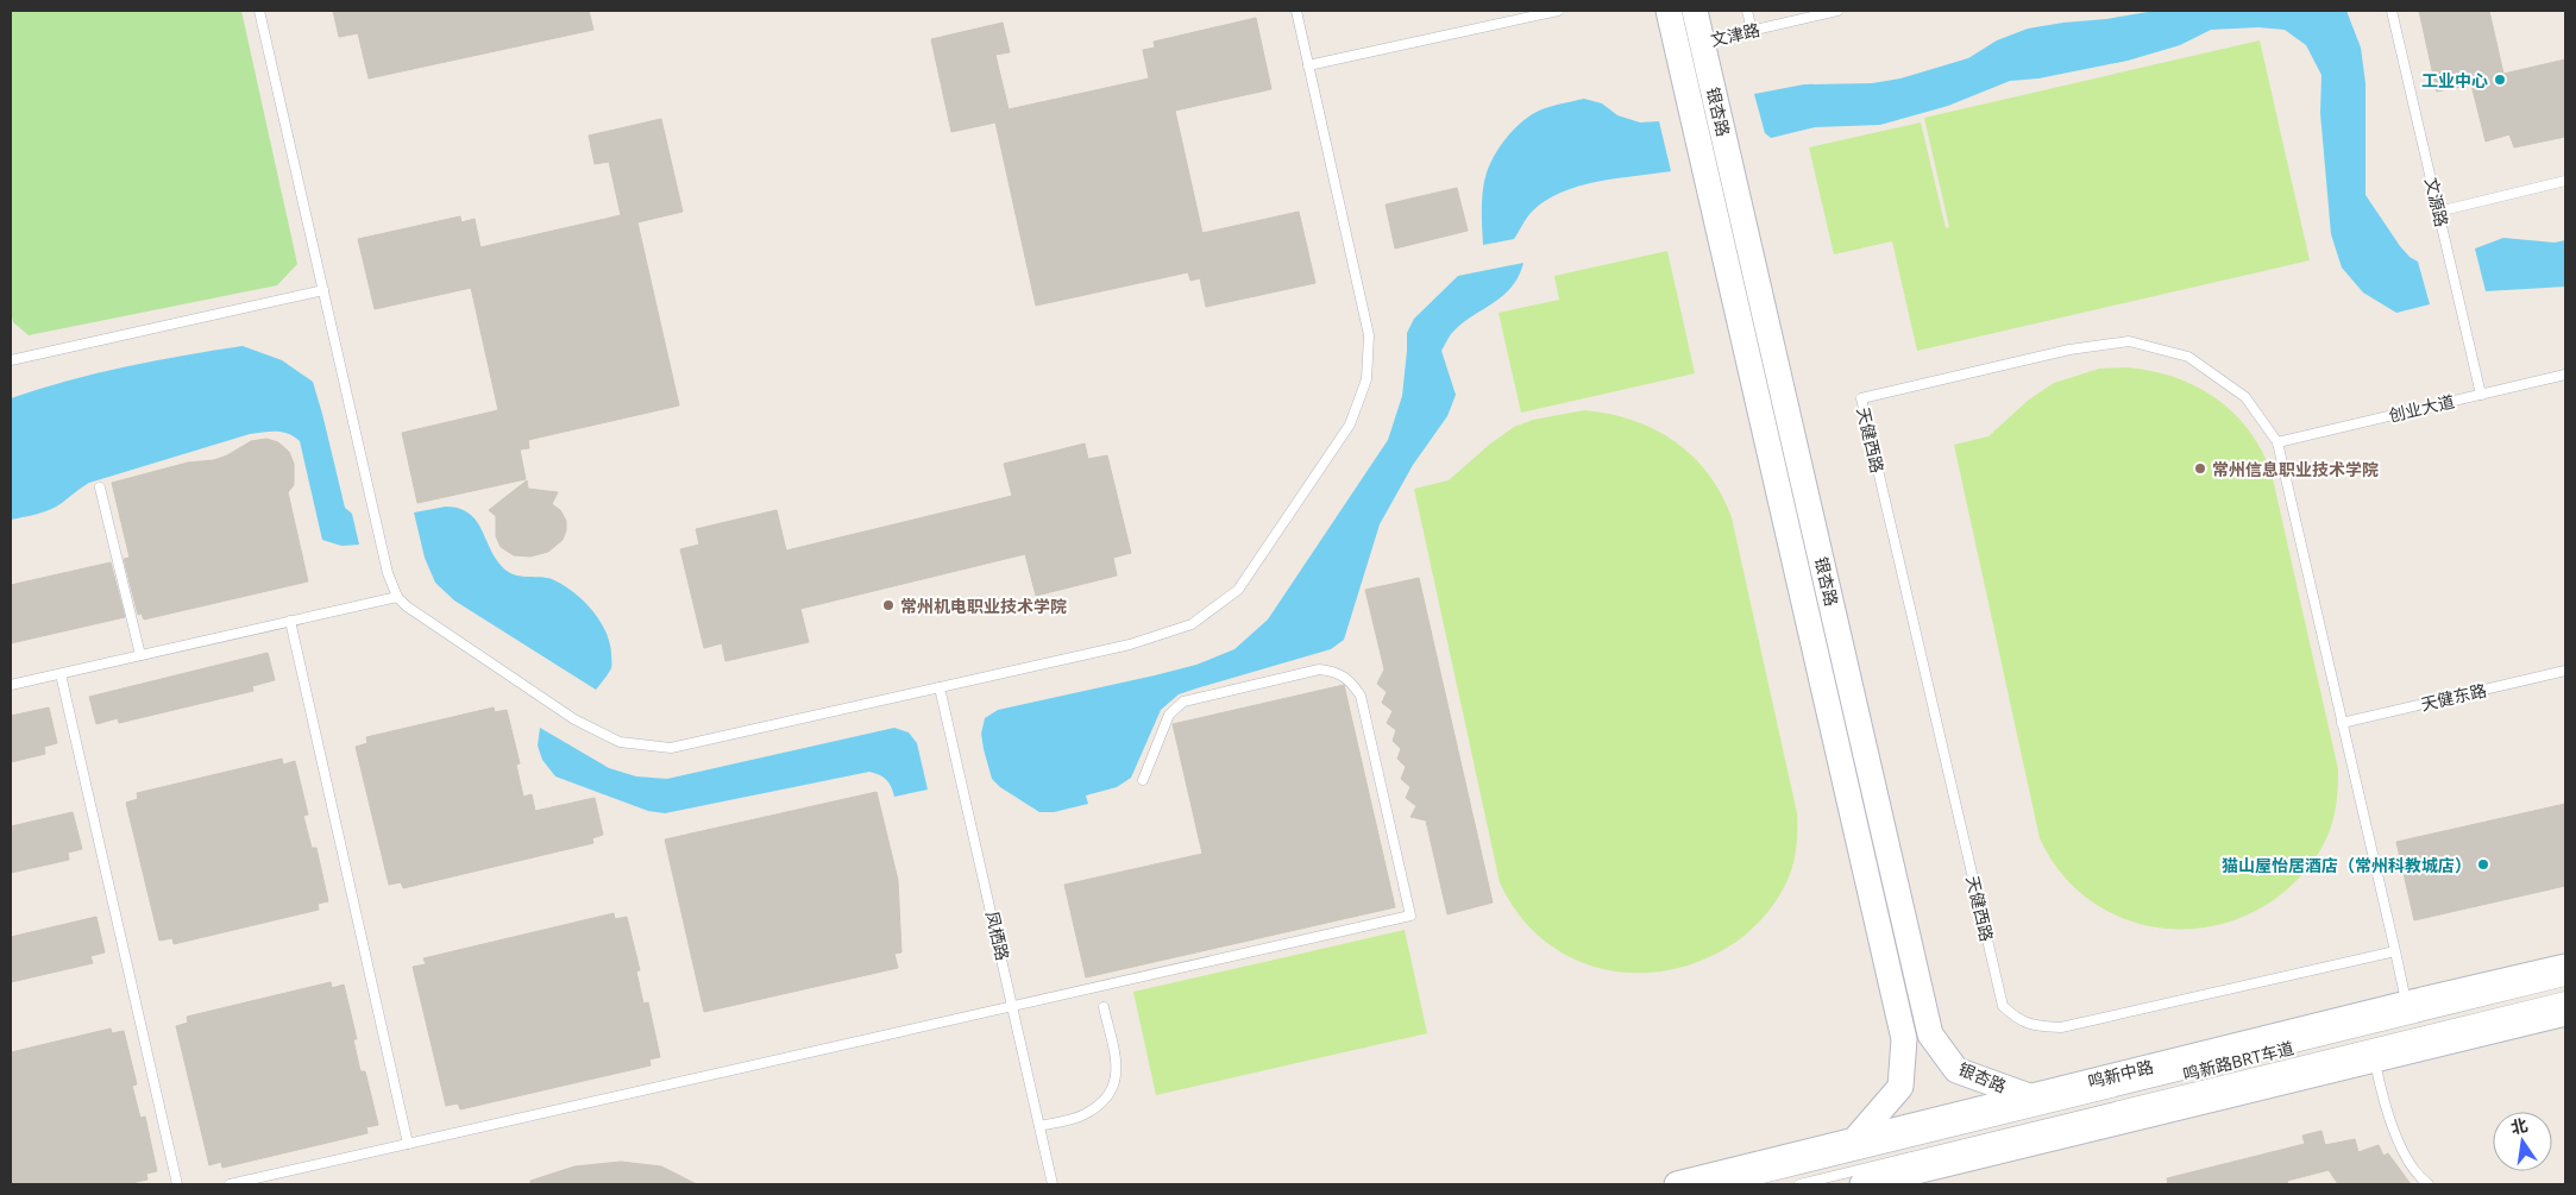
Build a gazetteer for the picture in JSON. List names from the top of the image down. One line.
{"streets":{"street":["银杏路","鸣新中路"],"lane":["文津路","文源路","创业大道","天健西路","天健东路","凤栖路","鸣新路BRT车道"]},"crossings":[["文津路","银杏路"],["银杏路","鸣新中路"],["文源路","创业大道"],["创业大道","天健西路"],["天健西路","天健东路"],["天健西路","鸣新中路"]],"places":["工业中心","常州信息职业技术学院","常州机电职业技术学院","猫山屋怡居酒店（常州科教城店）"],"north":"top"}
